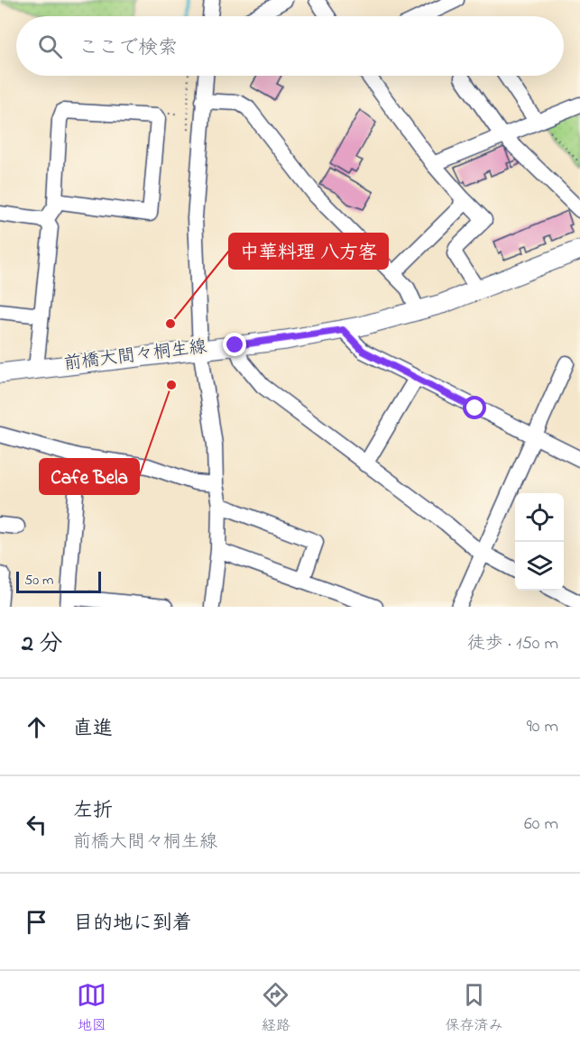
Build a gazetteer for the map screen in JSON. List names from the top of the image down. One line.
{"streets":{"main road":["前橋大間々桐生線"]},"places":["中華料理 八方客","Cafe Bela"],"scale_bar":"50 m","page":{"search":"ここで検索","scale":"50 m","heading":["2 分","徒歩 · 150 m"],"list":[["直進","90 m"],["左折","前橋大間々桐生線","60 m"],"目的地に到着"],"nav":["地図","経路","保存済み"]}}
